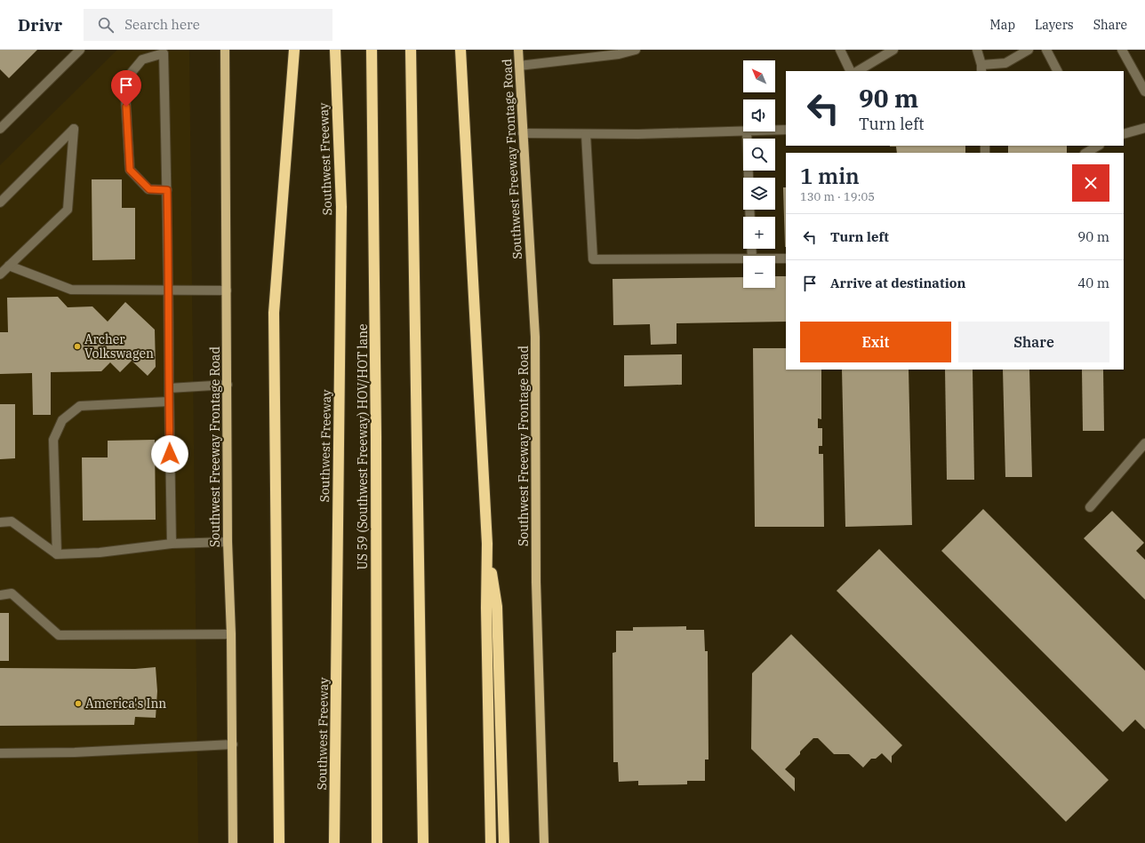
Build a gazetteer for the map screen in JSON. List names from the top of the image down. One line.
{"streets":{"highway":["Southwest Freeway","US 59 (Southwest Freeway) HOV/HOT lane"],"main road":["Southwest Freeway Frontage Road"]},"places":["Archer Volkswagen","America's Inn"],"north":"top left","page":{"header":"Drivr","search":"Search here","nav":["Map","Layers","Share"],"map_buttons":["+","−"],"turn":["90 m","Turn left"],"heading":["1 min","130 m · 19:05"],"list":[{"name":"Turn left","value":"90 m"},{"name":"Arrive at destination","value":"40 m"}],"buttons":["Exit","Share"]}}
